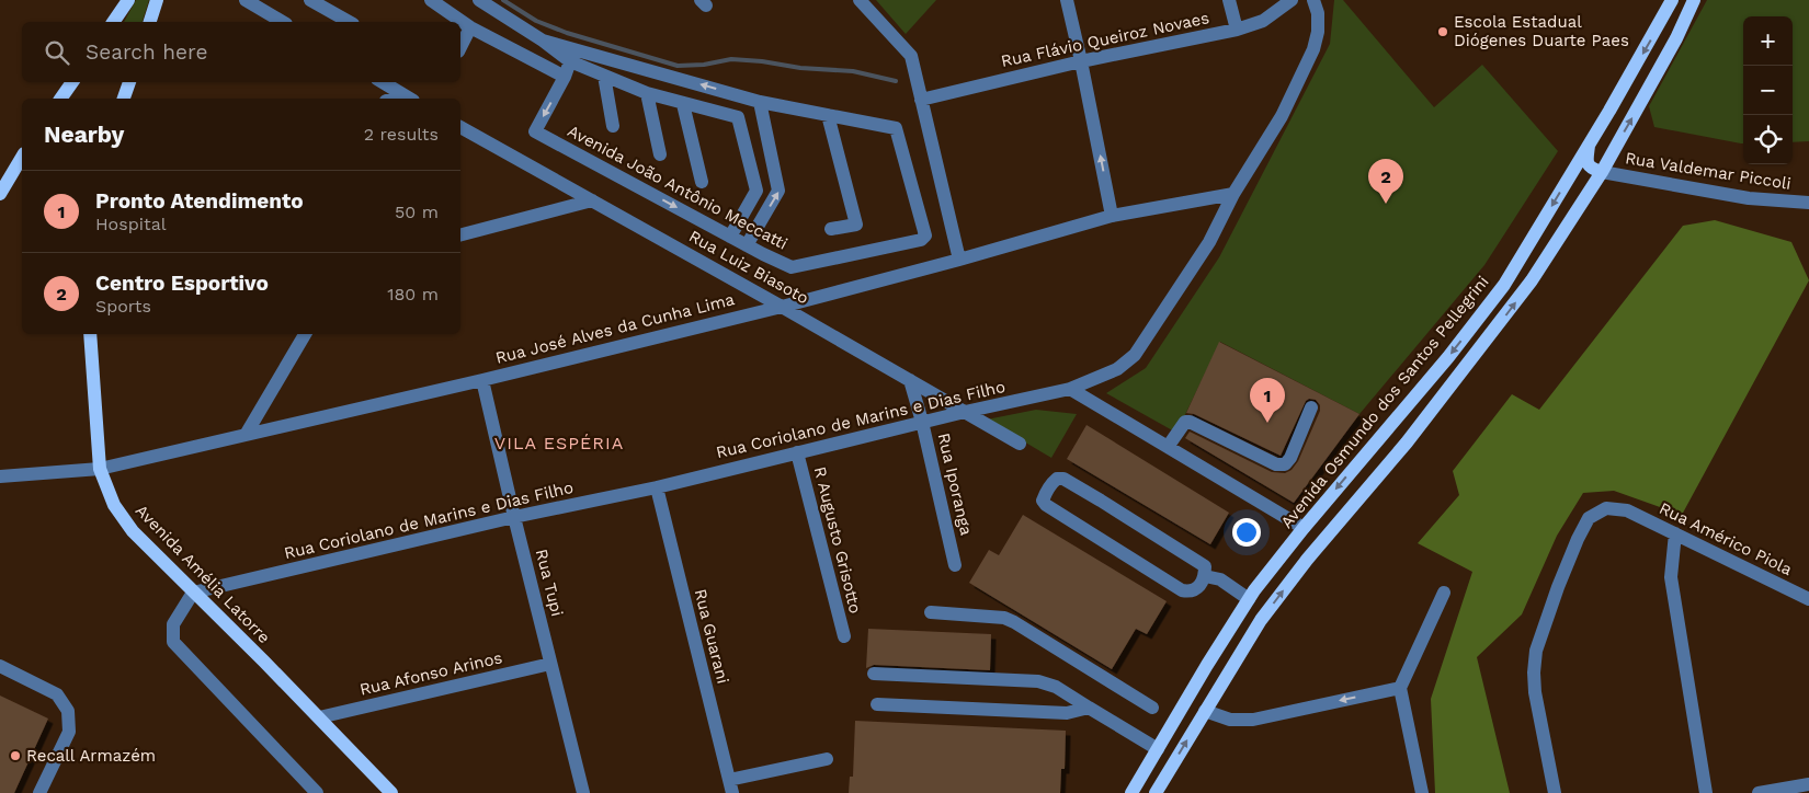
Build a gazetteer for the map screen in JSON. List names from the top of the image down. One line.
{"streets":{"main road":["Avenida Osmundo dos Santos Pellegrini","Avenida Amélia Latorre"],"street":["Rua Flávio Queiroz Novaes","Rua Valdemar Piccoli","Avenida João Antônio Meccatti","Rua Luiz Biasoto","Rua José Alves da Cunha Lima","Rua Coriolano de Marins e Dias Filho","Rua Iporanga","Rua Américo Piola","R Augusto Grisotto","Rua Tupi","Rua Guarani","Rua Afonso Arinos"]},"crossings":[["Rua Luiz Biasoto","Rua José Alves da Cunha Lima"],["Rua Luiz Biasoto","Rua Coriolano de Marins e Dias Filho"],["Rua Luiz Biasoto","Rua Iporanga"],["Rua José Alves da Cunha Lima","Rua Coriolano de Marins e Dias Filho"],["Rua José Alves da Cunha Lima","Avenida Amélia Latorre"],["Rua José Alves da Cunha Lima","Rua Tupi"],["Rua Coriolano de Marins e Dias Filho","Rua Iporanga"],["Rua Coriolano de Marins e Dias Filho","R Augusto Grisotto"],["Rua Coriolano de Marins e Dias Filho","Avenida Amélia Latorre"],["Rua Coriolano de Marins e Dias Filho","Rua Tupi"],["Rua Coriolano de Marins e Dias Filho","Rua Guarani"],["Avenida Amélia Latorre","Rua Afonso Arinos"],["Rua Tupi","Rua Afonso Arinos"]],"districts":["VILA ESPÉRIA"],"places":["Escola Estadual Diógenes Duarte Paes","Recall Armazém"],"page":{"map_buttons":["+","−"],"search":"Search here","heading":["Nearby","2 results"],"pins":["2","1"],"list":[{"mark":"1","name":"Pronto Atendimento","note":"Hospital","value":"50 m"},{"mark":"2","name":"Centro Esportivo","note":"Sports","value":"180 m"}]}}
